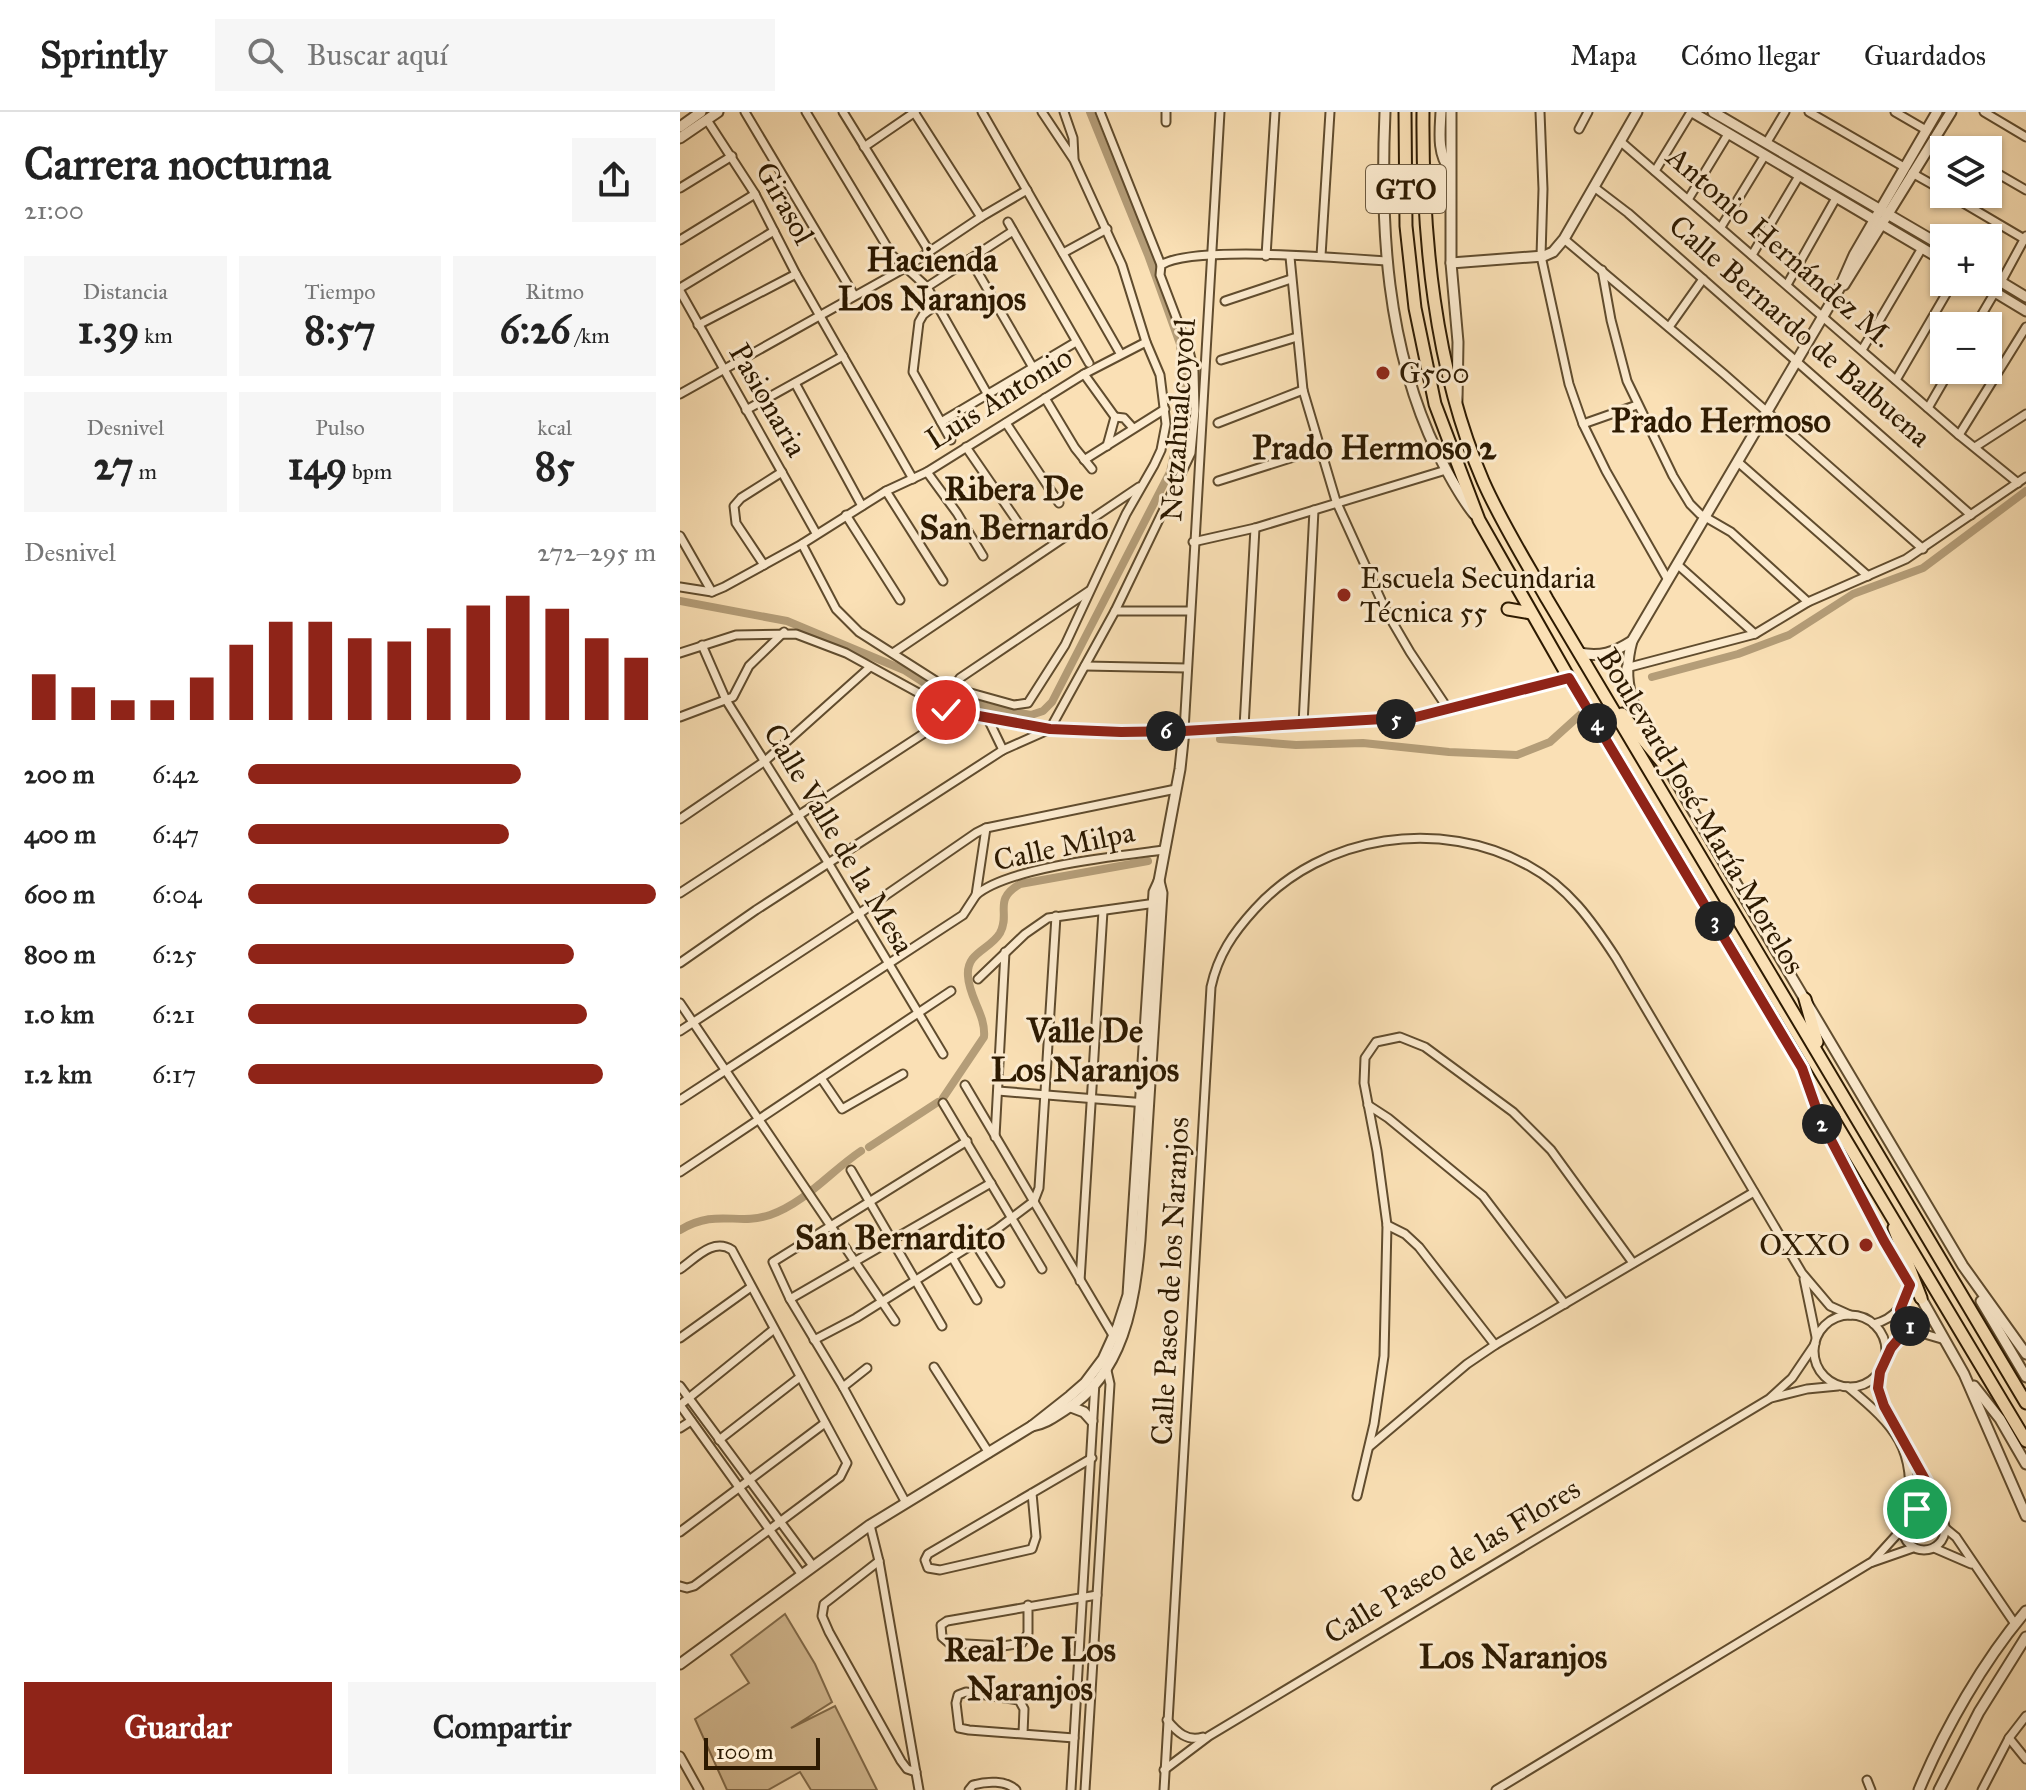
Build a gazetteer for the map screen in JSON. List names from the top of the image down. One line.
{"streets":{"main road":["GTO","Boulevard José María Morelos"],"street":["Girasol","Antonio Hernández M.","Calle Bernardo de Balbuena","Luis Antonio","Pasionaria","Netzahualcoyotl","Calle Valle de la Mesa","Calle Milpa","Calle Paseo de los Naranjos","Calle Paseo de las Flores"]},"crossings":[["GTO","Boulevard José María Morelos"],["Girasol","Luis Antonio"],["Antonio Hernández M.","Boulevard José María Morelos"],["Calle Bernardo de Balbuena","Boulevard José María Morelos"],["Luis Antonio","Pasionaria"],["Calle Paseo de los Naranjos","Calle Paseo de las Flores"]],"districts":["Hacienda Los Naranjos","Prado Hermoso","Prado Hermoso 2","Ribera De San Bernardo","Valle De Los Naranjos","San Bernardito","Real De Los Naranjos","Los Naranjos"],"places":["G500","Escuela Secundaria Técnica 55","OXXO"],"scale_bar":"100 m","page":{"header":"Sprintly","search":"Buscar aquí","nav":["Mapa","Cómo llegar","Guardados"],"heading":["Carrera nocturna","21:00"],"map_buttons":["+","−"],"stats":[["Distancia","1.39 km"],["Tiempo","8:57"],["Ritmo","6:26 /km"],["Desnivel","27 m"],["Pulso","149 bpm"],["kcal","85"]],"chart":["Desnivel","272–295 m"],"pins":["5","4","6","3","2","1"],"list":[{"name":"200 m","note":"6:42"},{"name":"400 m","note":"6:47"},{"name":"600 m","note":"6:04"},{"name":"800 m","note":"6:25"},{"name":"1.0 km","note":"6:21"},{"name":"1.2 km","note":"6:17"}],"buttons":["Guardar","Compartir"],"scale":"100 m"}}
